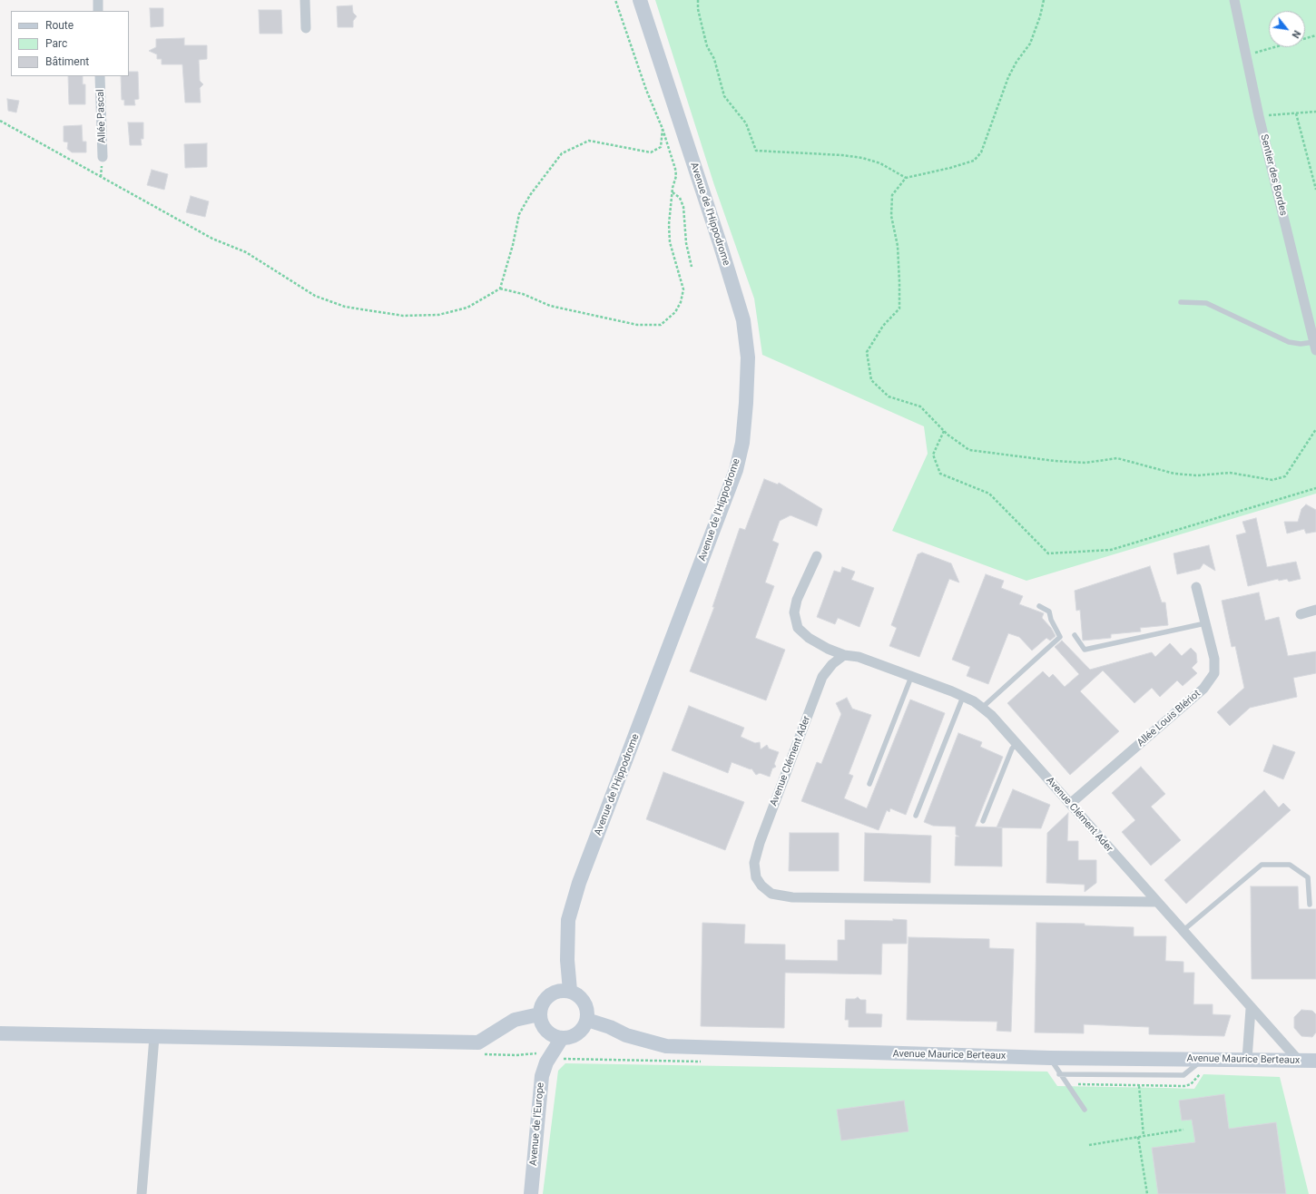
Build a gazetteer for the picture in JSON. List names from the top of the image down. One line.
{"streets":{"main road":["Avenue de l'Hippodrome","Avenue Maurice Berteaux","Avenue de l'Europe"],"street":["Allée Pascal","Sentier des Bordes","Allée Louis Blériot","Avenue Clément Ader"]},"crossings":[["Avenue de l'Hippodrome","Avenue Maurice Berteaux"],["Avenue de l'Hippodrome","Avenue de l'Europe"],["Allée Louis Blériot","Avenue Clément Ader"],["Avenue Clément Ader","Avenue Maurice Berteaux"],["Avenue Maurice Berteaux","Avenue de l'Europe"]],"legend":["Route","Parc","Bâtiment"],"north":"bottom right"}
